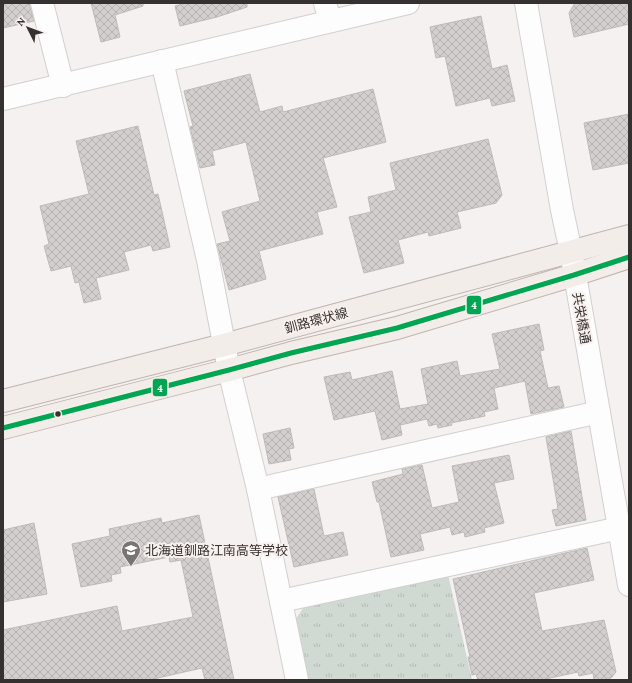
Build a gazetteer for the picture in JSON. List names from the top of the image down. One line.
{"streets":{"main road":["釧路環状線"],"street":["共栄橋通"]},"crossings":[["共栄橋通","釧路環状線"]],"places":{"school or university":["北海道釧路江南高等学校"]},"lines":["transit line 4"],"north":"top left"}
